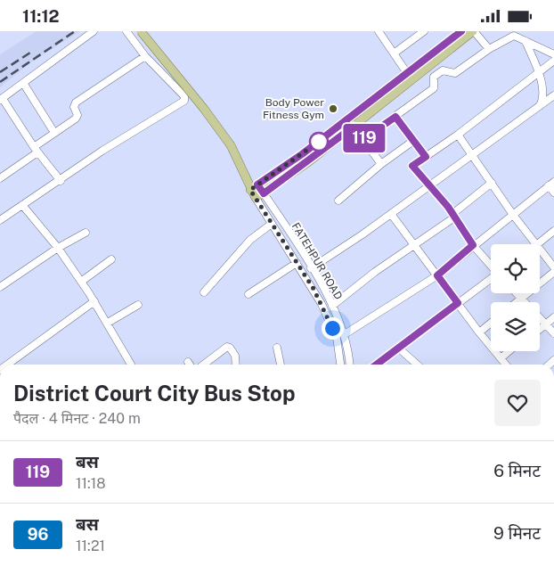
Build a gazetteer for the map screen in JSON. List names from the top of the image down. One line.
{"streets":{"street":["FATEHPUR ROAD"]},"places":["Body Power Fitness Gym"],"lines":["bus line 119"],"page":{"status":"11:12","on_map":"119","heading":["District Court City Bus Stop","पैदल · 4 मिनट · 240 m"],"list":[{"mark":"119","name":"बस","note":"11:18","value":"6 मिनट"},{"mark":"96","name":"बस","note":"11:21","value":"9 मिनट"}]}}
